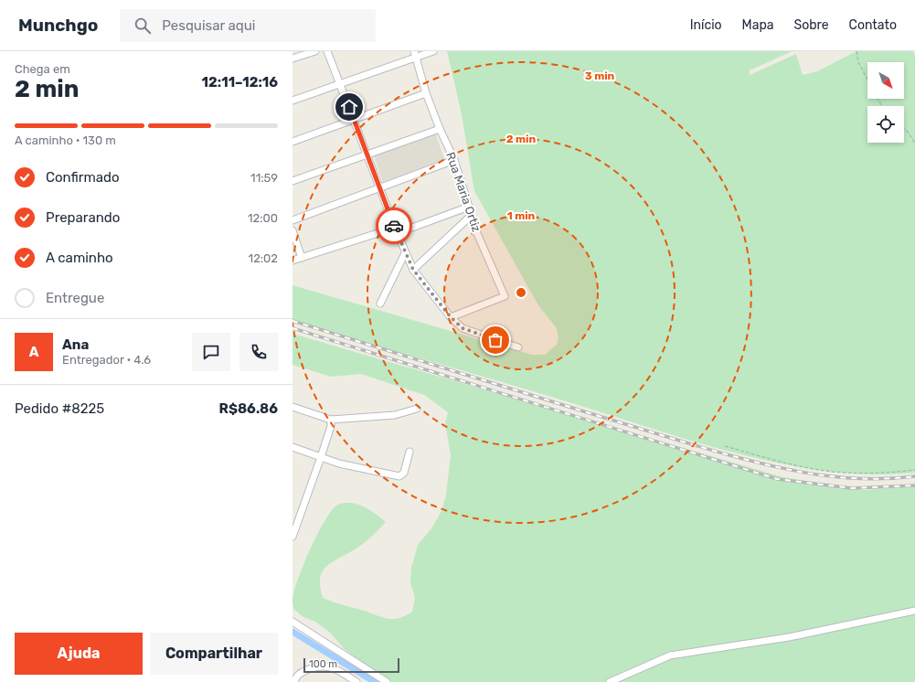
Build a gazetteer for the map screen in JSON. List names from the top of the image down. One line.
{"streets":{"street":["Rua Maria Ortiz"]},"scale_bar":"100 m","north":"bottom right","page":{"header":"Munchgo","search":"Pesquisar aqui","nav":["Início","Mapa","Sobre","Contato"],"heading":["2 min","Chega em","12:11–12:16"],"panel":["Ana","Entregador · 4.6","Pedido #8225","R$86.86"],"bar":"A caminho · 130 m","list":[["Confirmado","11:59"],["Preparando","12:00"],["A caminho","12:02"],"Entregue"],"round":"A","buttons":["Ajuda","Compartilhar"],"scale":"100 m"},"rings":["3 min","2 min","1 min"]}
